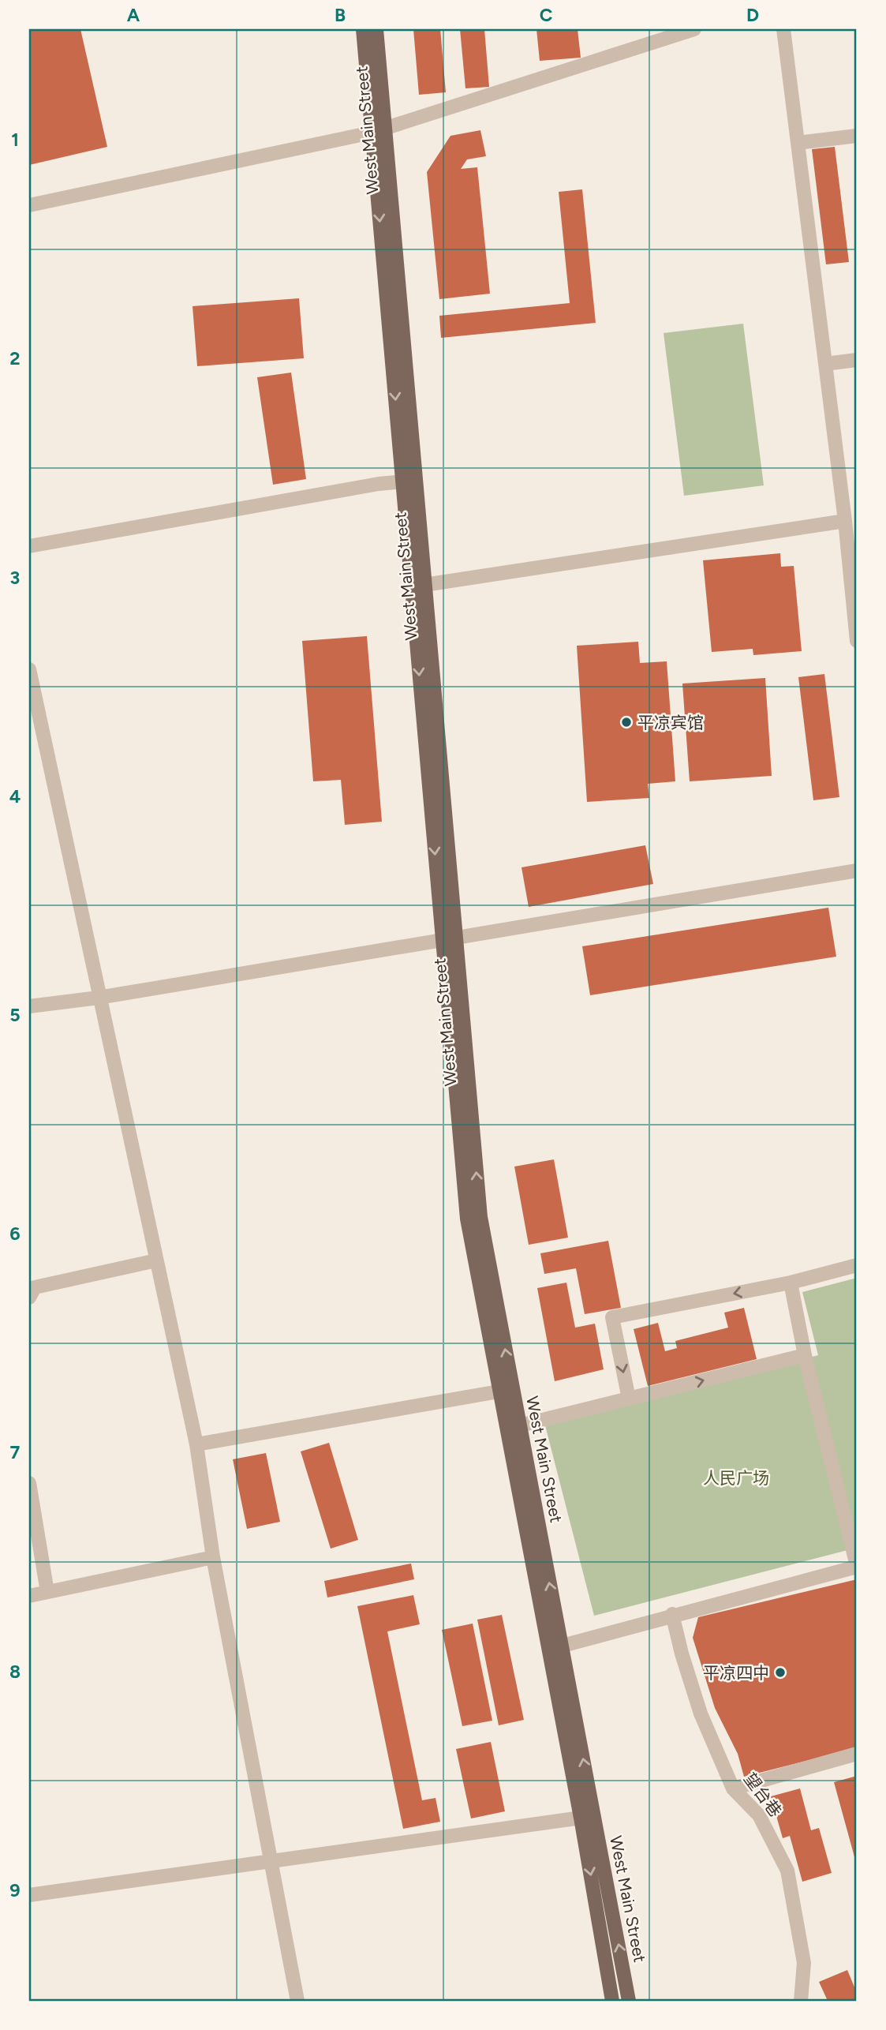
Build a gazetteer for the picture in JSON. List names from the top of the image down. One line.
{"streets":{"main road":["West Main Street"],"street":["望台巷"]},"parks":["人民广场"],"places":["平凉宾馆","平凉四中"],"grid":{"columns":["A","B","C","D"],"rows":["1","2","3","4","5","6","7","8","9"]}}
